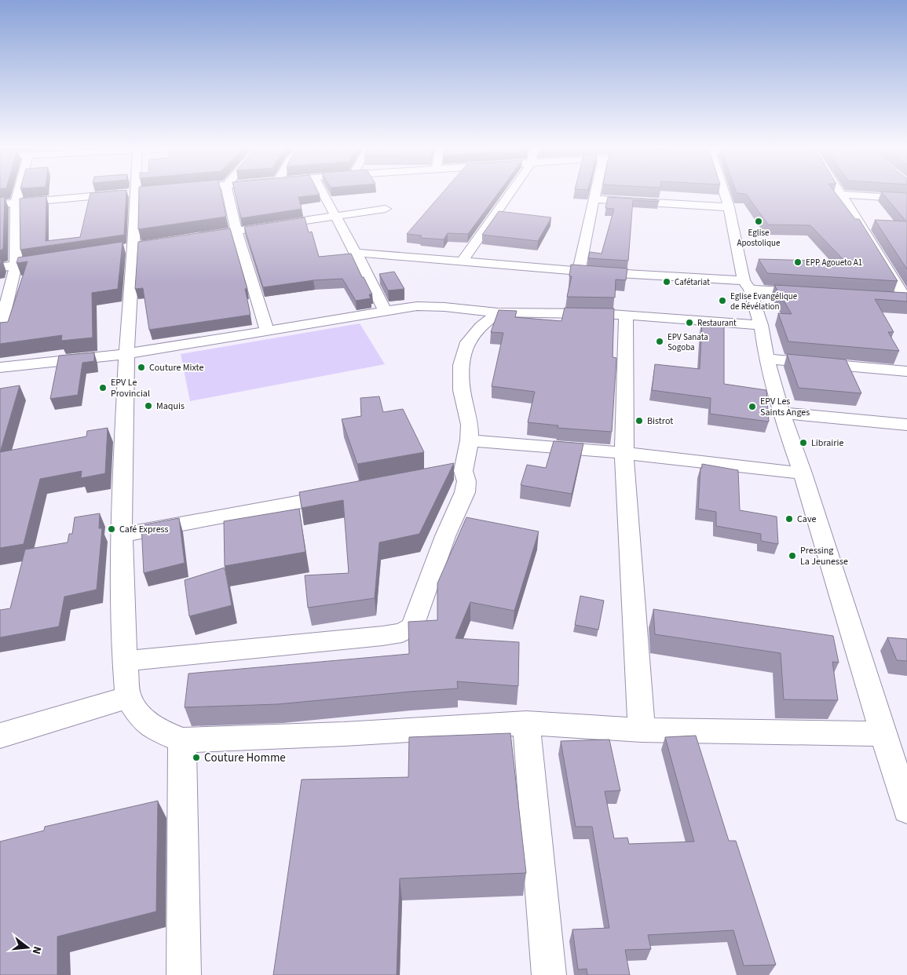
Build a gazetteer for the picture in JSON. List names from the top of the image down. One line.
{"places":["Eglise Apostolique","EPP Agoueto A1","Cafétariat","Eglise Evangélique de Révélation","Restaurant","EPV Sanata Sogoba","Couture Mixte","EPV Le Provincial","Maquis","EPV Les Saints Anges","Bistrot","Librairie","Cave","Café Express","Pressing La Jeunesse","Couture Homme"],"north":"right"}
